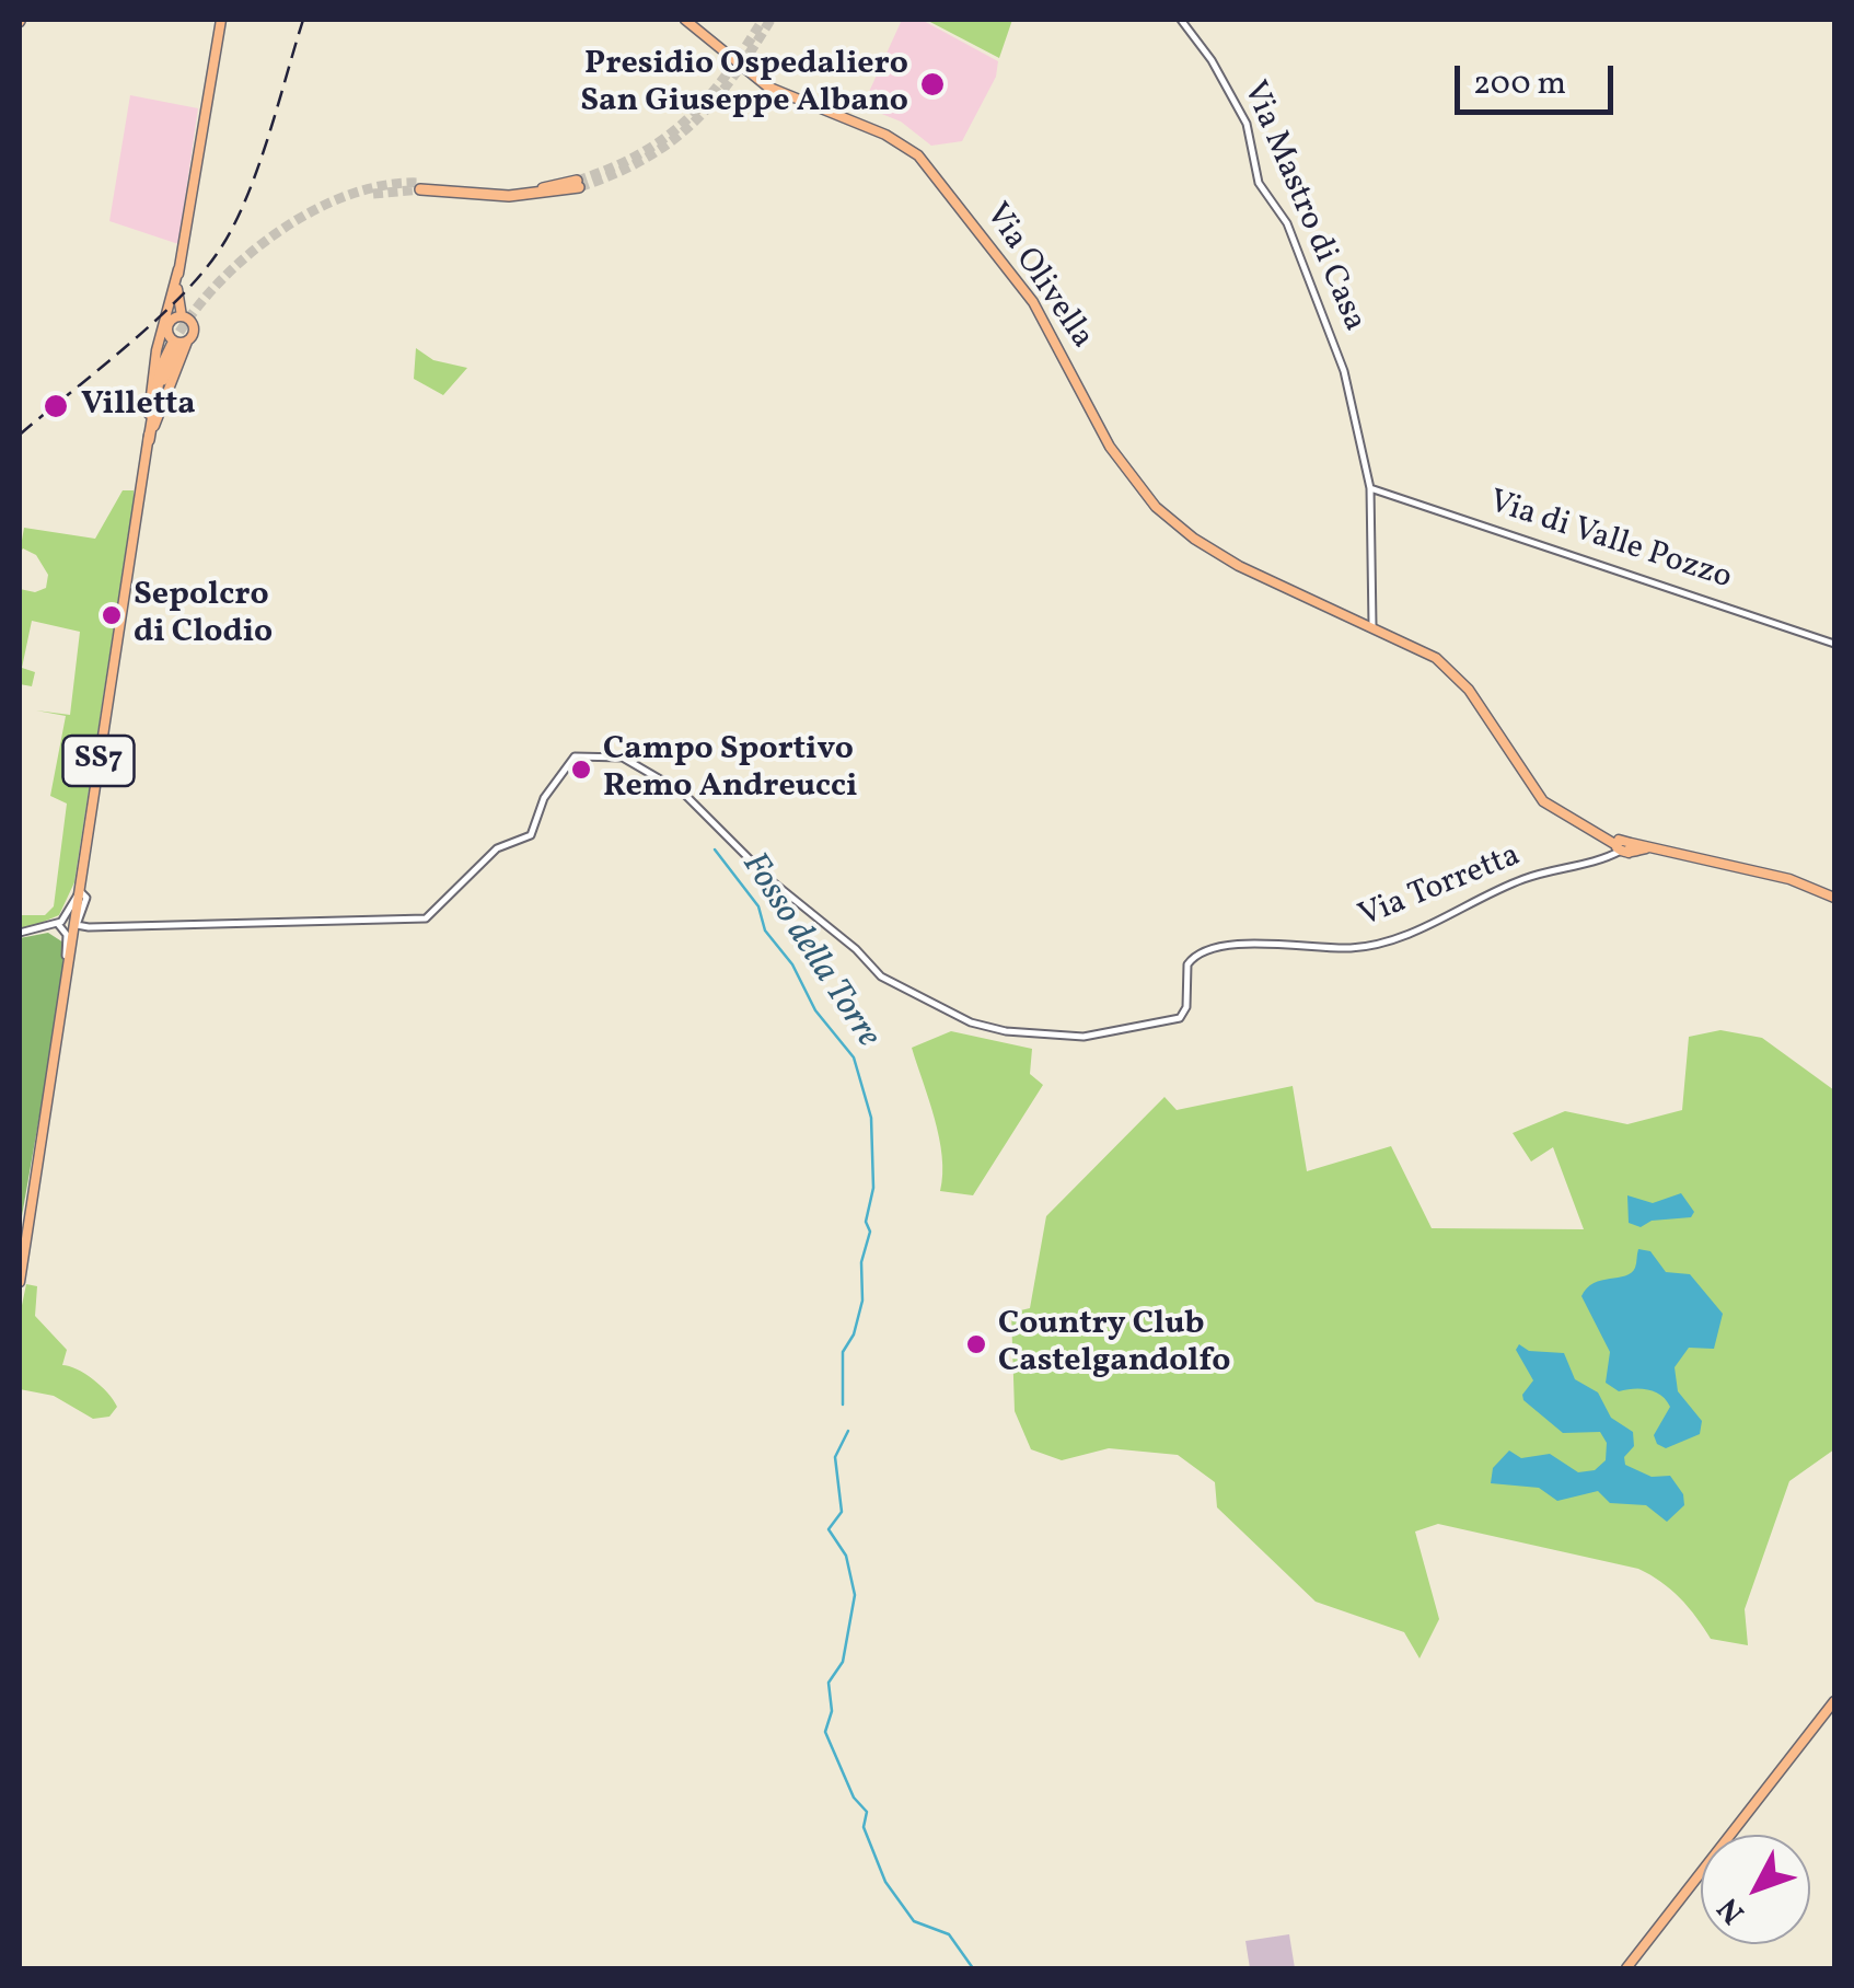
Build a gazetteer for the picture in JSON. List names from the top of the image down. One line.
{"streets":{"main road":["Via Olivella","SS7"],"street":["Via Mastro di Casa","Via di Valle Pozzo","Via Torretta"]},"crossings":[["Via Mastro di Casa","Via Olivella"],["Via Mastro di Casa","Via di Valle Pozzo"],["Via Olivella","Via Torretta"],["SS7","Via Torretta"]],"water":["Fosso della Torre"],"places":["Presidio Ospedaliero San Giuseppe Albano","Villetta","Sepolcro di Clodio","Campo Sportivo Remo Andreucci","Country Club Castelgandolfo"],"scale_bar":"200 m","north":"bottom left"}
